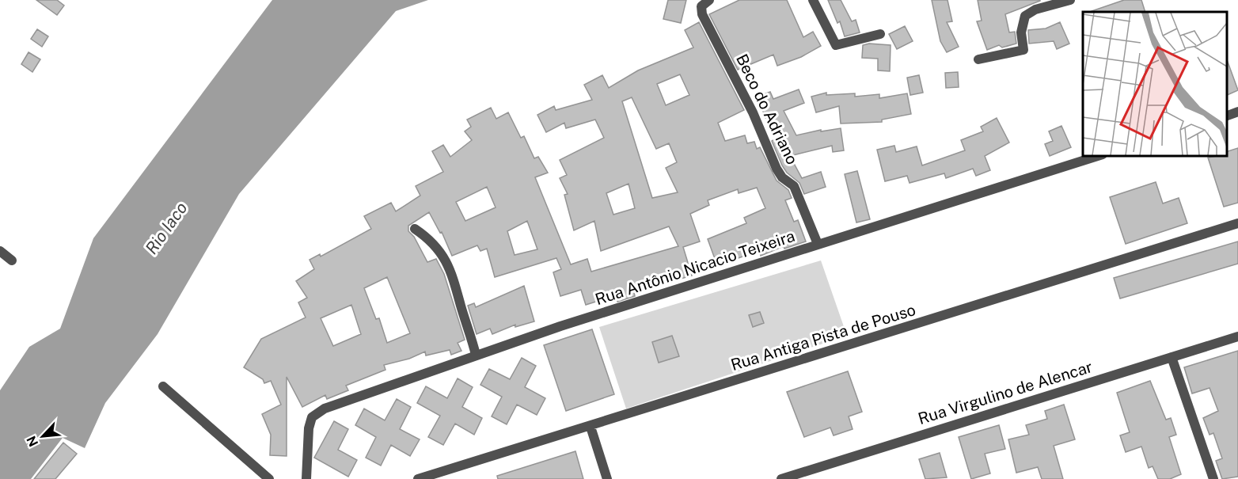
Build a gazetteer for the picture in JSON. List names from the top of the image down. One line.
{"streets":{"street":["Beco do Adriano","Rua Antônio Nicacio Teixeira","Rua Antiga Pista de Pouso","Rua Virgulino de Alencar"]},"crossings":[["Beco do Adriano","Rua Antônio Nicacio Teixeira"]],"water":["Rio Iaco"],"north":"bottom left"}
